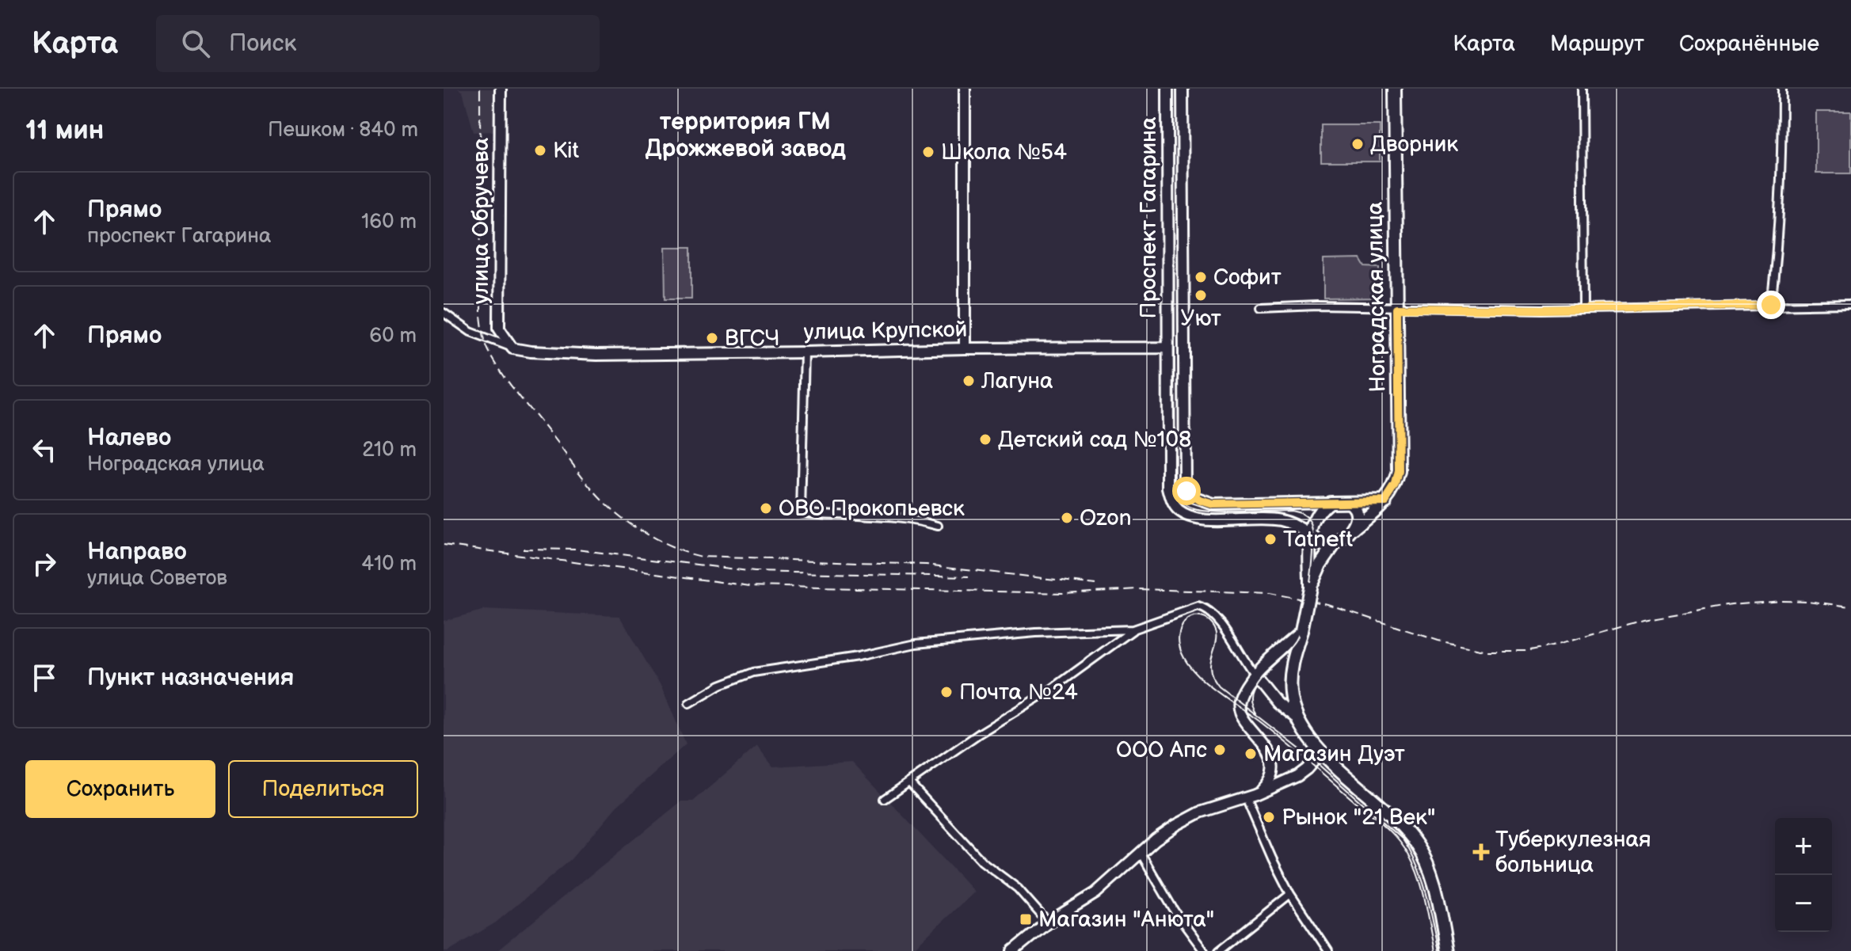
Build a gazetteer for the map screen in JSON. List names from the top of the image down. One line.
{"streets":{"main road":["Проспект Гагарина","улица Обручева","Ноградская улица","улица Крупской"]},"crossings":[["Проспект Гагарина","улица Крупской"],["улица Обручева","улица Крупской"]],"districts":["территория ГМ Дрожжевой завод"],"places":{"other":["Дворник","Kit","Школа №54","Софит","Уют","ВГСЧ","Лагуна","Детский сад №108","ОВО Прокопьевск","Ozon","Tatneft","Почта №24","ООО Апс","Магазин Дуэт","Рынок \"21 Век\""],"health":["Туберкулезная больница"],"transit":["Магазин \"Анюта\""]},"page":{"header":"Карта","search":"Поиск","nav":["Карта","Маршрут","Сохранённые"],"heading":["11 мин","Пешком · 840 m"],"list":[["Прямо","проспект Гагарина","160 m"],["Прямо","60 m"],["Налево","Ноградская улица","210 m"],["Направо","улица Советов","410 m"],"Пункт назначения"],"buttons":["Сохранить","Поделиться"],"map_buttons":["+","−"]}}
